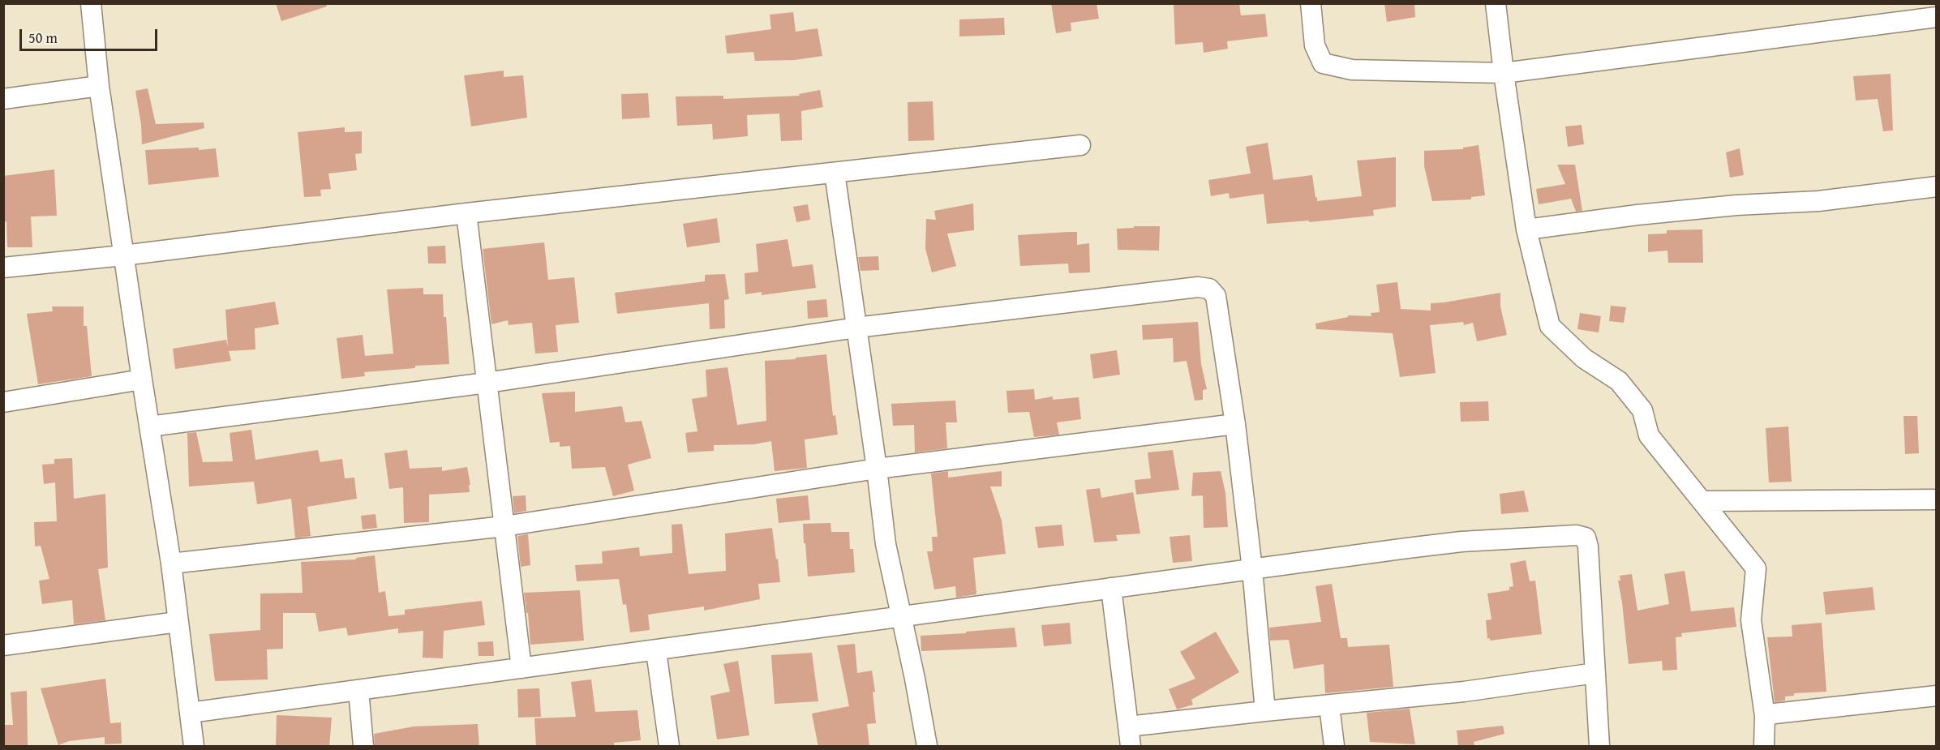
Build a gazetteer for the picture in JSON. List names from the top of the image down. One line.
{"scale_bar":"50 m"}
